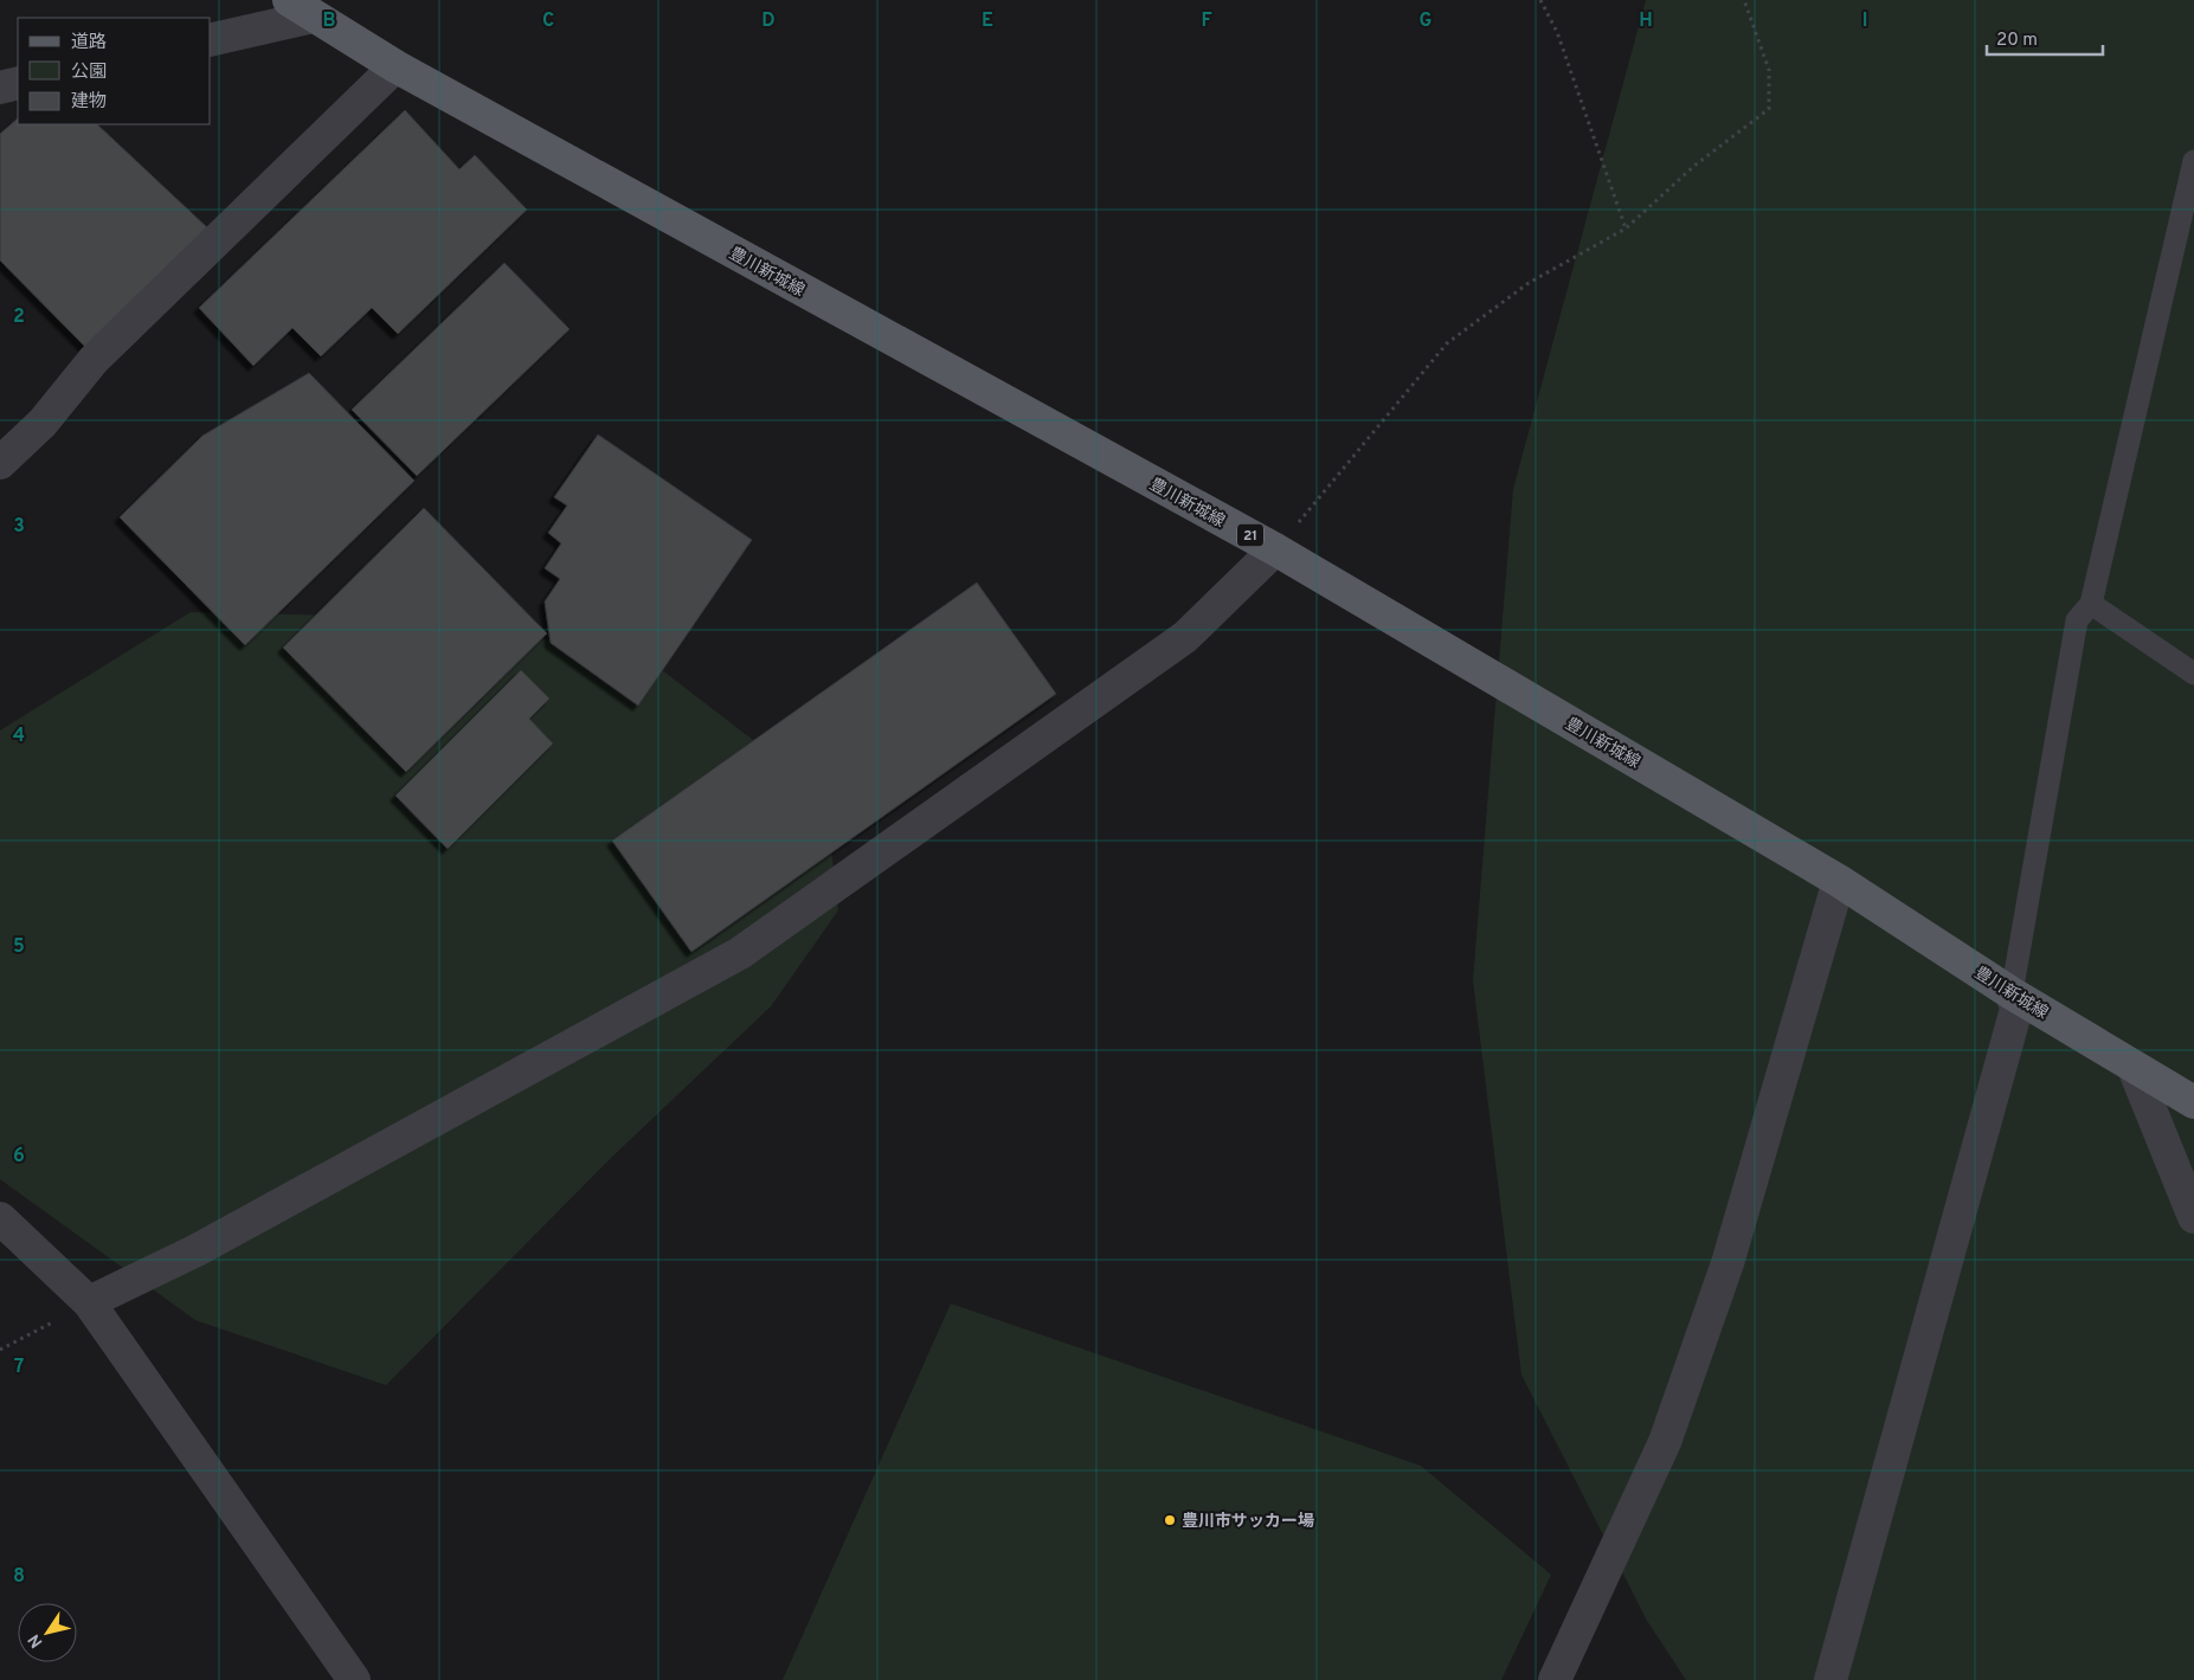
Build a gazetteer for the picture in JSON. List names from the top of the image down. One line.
{"streets":{"main road":["豊川新城線","21"]},"places":["豊川市サッカー場"],"legend":["道路","公園","建物"],"scale_bar":"20 m","north":"bottom left","grid":{"columns":["B","C","D","E","F","G","H","I"],"rows":["2","3","4","5","6","7","8"]}}
